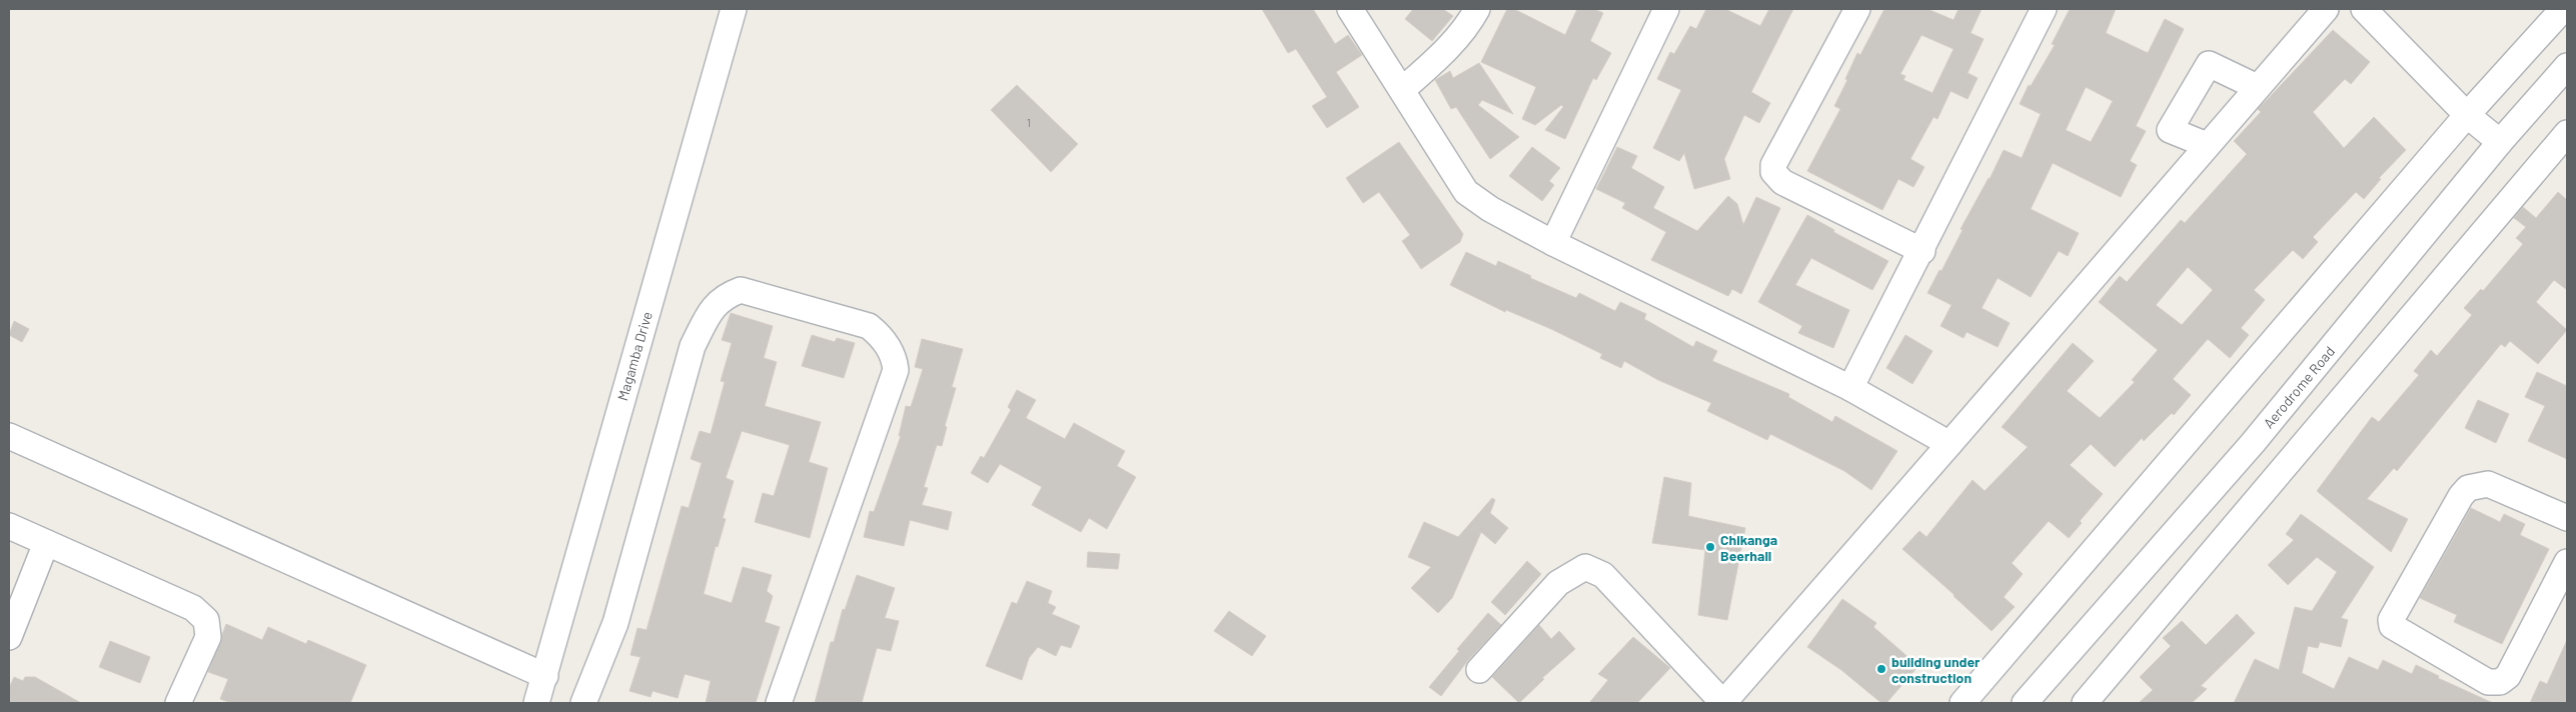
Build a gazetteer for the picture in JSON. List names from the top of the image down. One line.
{"streets":{"street":["Magamba Drive","Aerodrome Road"]},"places":["Chikanga Beerhall","building under construction"],"house_numbers":["1"]}
